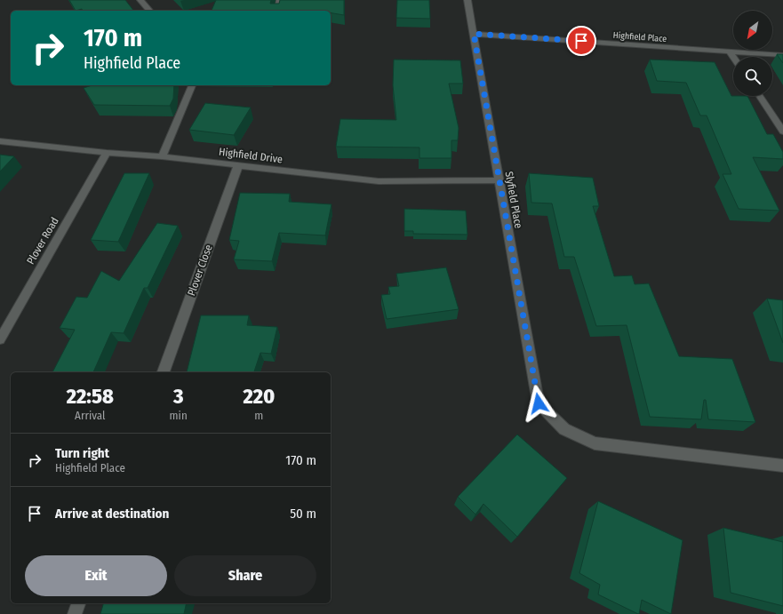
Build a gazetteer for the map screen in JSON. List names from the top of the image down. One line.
{"streets":{"street":["Highfield Place","Highfield Drive","Slyfield Place","Plover Road","Plover Close"]},"crossings":[["Highfield Place","Slyfield Place"],["Highfield Drive","Slyfield Place"],["Highfield Drive","Plover Road"],["Highfield Drive","Plover Close"]],"north":"bottom left","page":{"turn":["170 m","Highfield Place"],"eta":["22:58","Arrival","3","min","220","m"],"list":[{"name":"Turn right","note":"Highfield Place","value":"170 m"},{"name":"Arrive at destination","value":"50 m"}],"buttons":["Exit","Share"]}}
